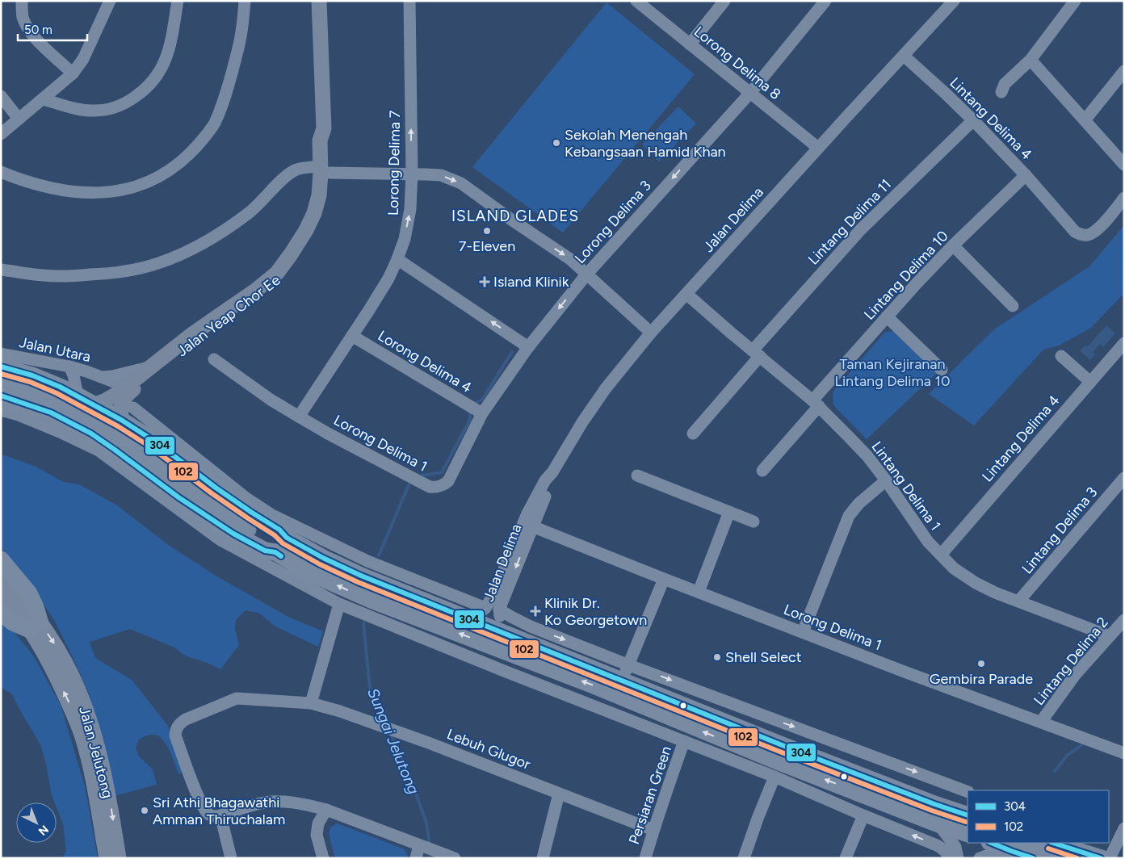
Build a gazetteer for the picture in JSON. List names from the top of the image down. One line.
{"streets":{"main road":["Jalan Yeap Chor Ee","Jalan Jelutong"],"street":["Lorong Delima 8","Lintang Delima 4","Lorong Delima 7","Jalan Delima","Lorong Delima 3","Lintang Delima 11","Lintang Delima 10","Jalan Utara","Lorong Delima 4","Lorong Delima 1","Lintang Delima 1","Lintang Delima 3","Lintang Delima 2","Lebuh Glugor","Persiaran Green"]},"crossings":[["Lorong Delima 8","Jalan Delima"],["Lorong Delima 8","Lorong Delima 3"],["Lintang Delima 4","Jalan Delima"],["Lintang Delima 4","Lintang Delima 11"],["Lintang Delima 4","Lintang Delima 10"],["Lintang Delima 4","Lintang Delima 1"],["Lorong Delima 7","Lorong Delima 4"],["Lorong Delima 7","Lorong Delima 1"],["Jalan Delima","Lorong Delima 1"],["Jalan Delima","Lintang Delima 1"],["Lorong Delima 3","Lorong Delima 4"],["Lorong Delima 3","Lorong Delima 1"],["Lintang Delima 11","Lintang Delima 1"],["Lintang Delima 10","Lintang Delima 1"],["Jalan Yeap Chor Ee","Jalan Utara"],["Lorong Delima 1","Lintang Delima 2"],["Lintang Delima 1","Lintang Delima 3"],["Lintang Delima 1","Lintang Delima 2"],["Lebuh Glugor","Persiaran Green"]],"one_way":["Lorong Delima 7","Lorong Delima 3"],"districts":["ISLAND GLADES"],"water":["Sungai Jelutong"],"parks":["Taman Kejiranan Lintang Delima 10"],"places":{"other":["Sekolah Menengah Kebangsaan Hamid Khan","7-Eleven","Shell Select","Gembira Parade","Sri Athi Bhagawathi Amman Thiruchalam"],"health":["Island Klinik","Klinik Dr. Ko Georgetown"]},"lines":["transit line 304","transit line 102"],"legend":["304","102"],"scale_bar":"50 m","north":"bottom right"}
